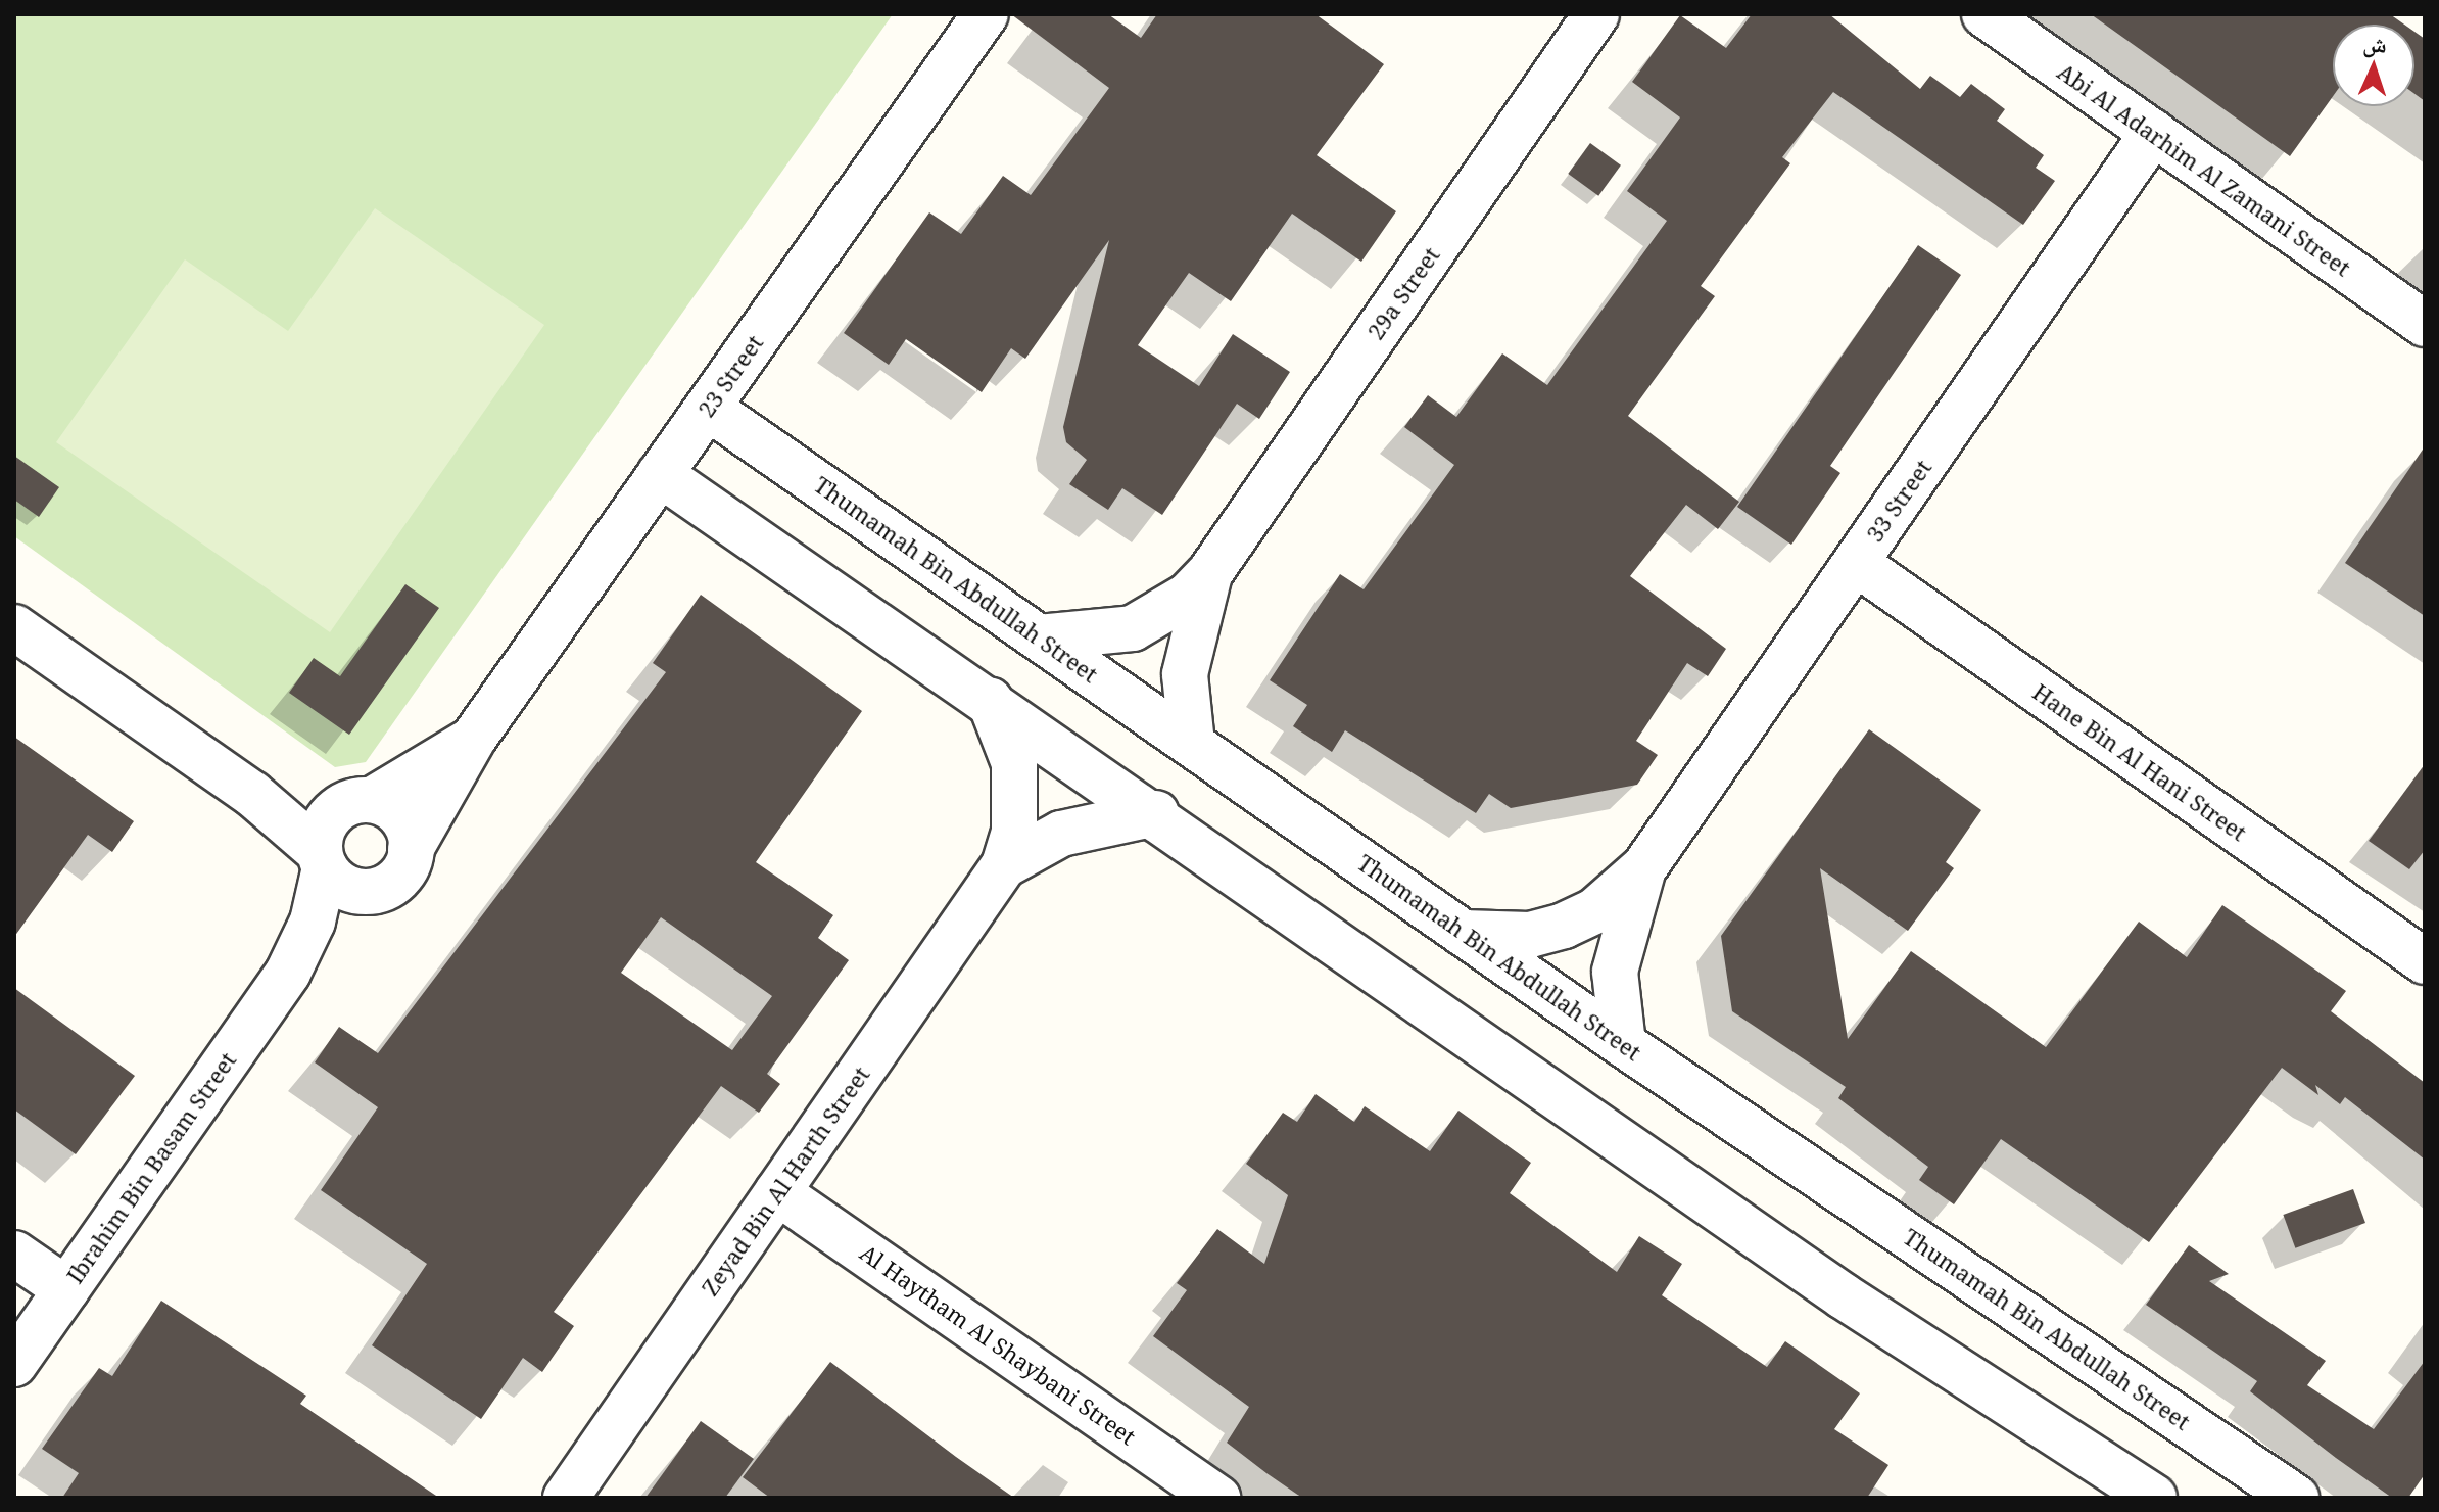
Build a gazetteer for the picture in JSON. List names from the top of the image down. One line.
{"streets":{"street":["Abi Al Adarhim Al Zamani Street","29a Street","23 Street","33 Street","Thumamah Bin Abdullah Street","Hane Bin Al Hani Street","Ibrahim Bin Basam Street","Zeyad Bin Al Harth Street","Al Haytham Al Shaybani Street"]},"crossings":[["Abi Al Adarhim Al Zamani Street","33 Street"],["29a Street","Thumamah Bin Abdullah Street"],["23 Street","Thumamah Bin Abdullah Street"],["23 Street","Ibrahim Bin Basam Street"],["33 Street","Thumamah Bin Abdullah Street"],["33 Street","Hane Bin Al Hani Street"],["Zeyad Bin Al Harth Street","Al Haytham Al Shaybani Street"]],"north":"top"}
